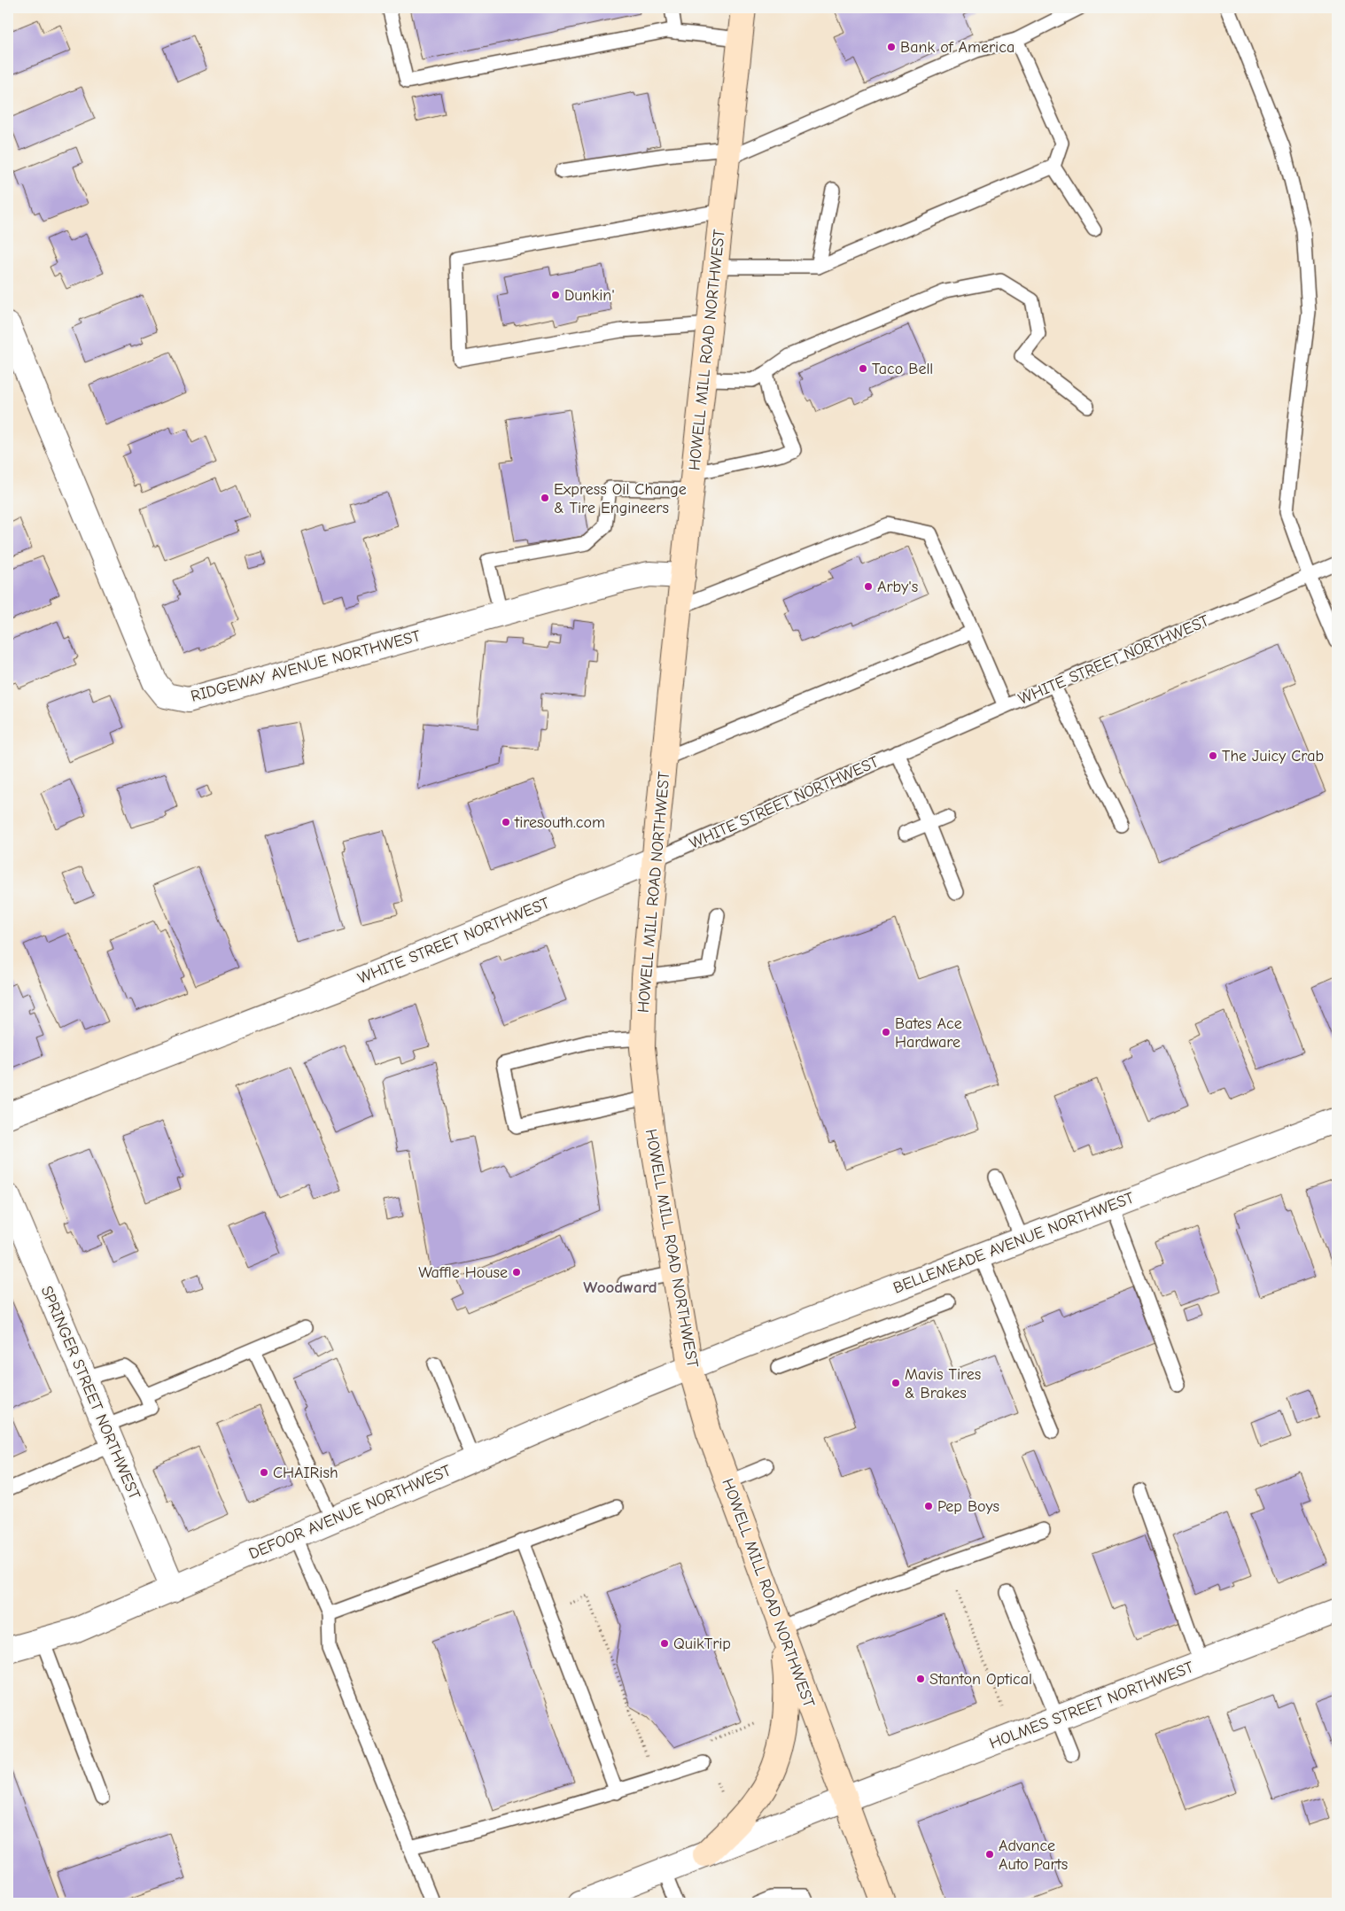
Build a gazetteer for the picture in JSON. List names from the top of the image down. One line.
{"streets":{"main road":["HOWELL MILL ROAD NORTHWEST"],"street":["WHITE STREET NORTHWEST","RIDGEWAY AVENUE NORTHWEST","BELLEMEADE AVENUE NORTHWEST","SPRINGER STREET NORTHWEST","DEFOOR AVENUE NORTHWEST","HOLMES STREET NORTHWEST"]},"crossings":[["HOWELL MILL ROAD NORTHWEST","WHITE STREET NORTHWEST"],["HOWELL MILL ROAD NORTHWEST","RIDGEWAY AVENUE NORTHWEST"],["HOWELL MILL ROAD NORTHWEST","BELLEMEADE AVENUE NORTHWEST"],["HOWELL MILL ROAD NORTHWEST","DEFOOR AVENUE NORTHWEST"],["HOWELL MILL ROAD NORTHWEST","HOLMES STREET NORTHWEST"],["BELLEMEADE AVENUE NORTHWEST","DEFOOR AVENUE NORTHWEST"],["SPRINGER STREET NORTHWEST","DEFOOR AVENUE NORTHWEST"]],"districts":["Woodward"],"places":["Bank of America","Dunkin'","Taco Bell","Express Oil Change & Tire Engineers","Arby's","The Juicy Crab","tiresouth.com","Bates Ace Hardware","Waffle House","Mavis Tires & Brakes","CHAIRish","Pep Boys","QuikTrip","Stanton Optical","Advance Auto Parts"]}
